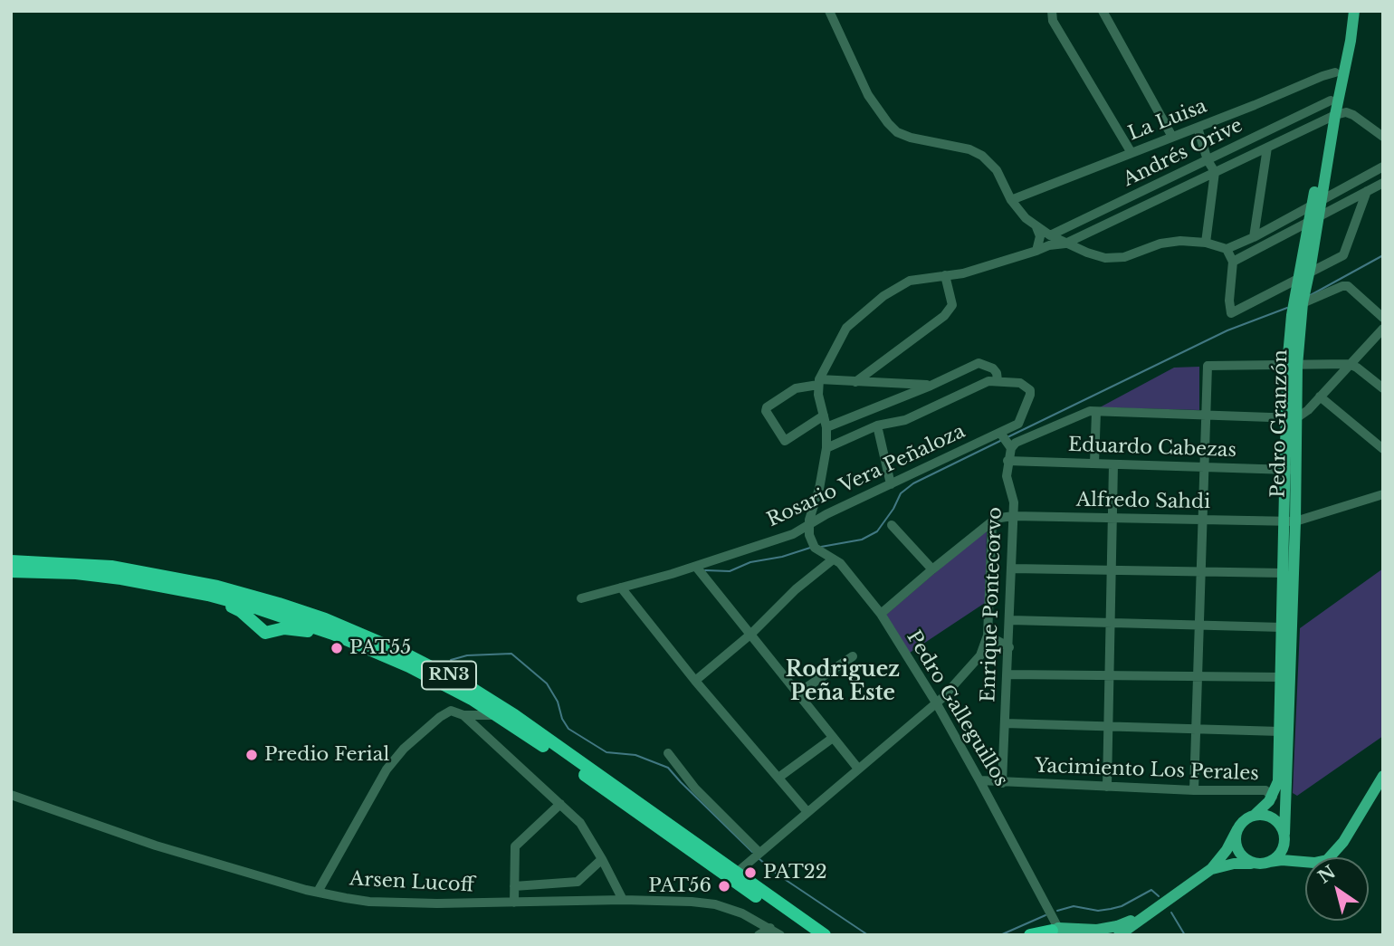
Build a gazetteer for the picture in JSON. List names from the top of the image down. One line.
{"streets":{"highway":["RN3"],"main road":["Pedro Granzón"],"street":["La Luisa","Andrés Orive","Eduardo Cabezas","Rosario Vera Peñaloza","Alfredo Sahdi","Enrique Pontecorvo","Pedro Galleguillos","Yacimiento Los Perales","Arsen Lucoff"]},"crossings":[["La Luisa","Pedro Granzón"],["Andrés Orive","Pedro Granzón"],["Pedro Granzón","Eduardo Cabezas"],["Pedro Granzón","Alfredo Sahdi"],["Pedro Granzón","Yacimiento Los Perales"],["Eduardo Cabezas","Enrique Pontecorvo"],["Rosario Vera Peñaloza","Pedro Galleguillos"],["Alfredo Sahdi","Enrique Pontecorvo"],["Enrique Pontecorvo","Yacimiento Los Perales"],["Pedro Galleguillos","Yacimiento Los Perales"]],"districts":["Rodriguez Peña Este"],"places":["PAT55","Predio Ferial","PAT22","PAT56"],"north":"top left"}
